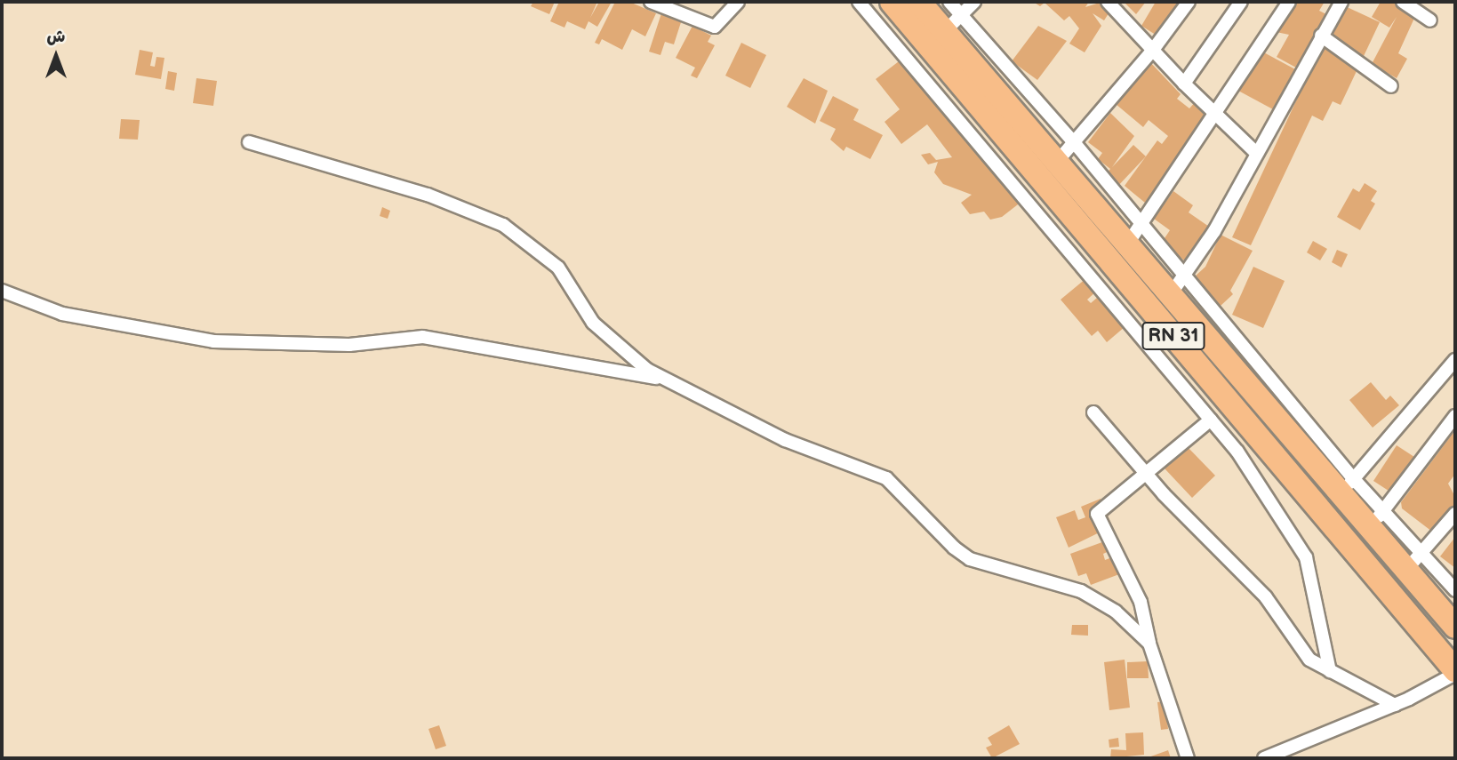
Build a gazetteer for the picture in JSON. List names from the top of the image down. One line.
{"streets":{"highway":["RN 31"]},"north":"top"}
